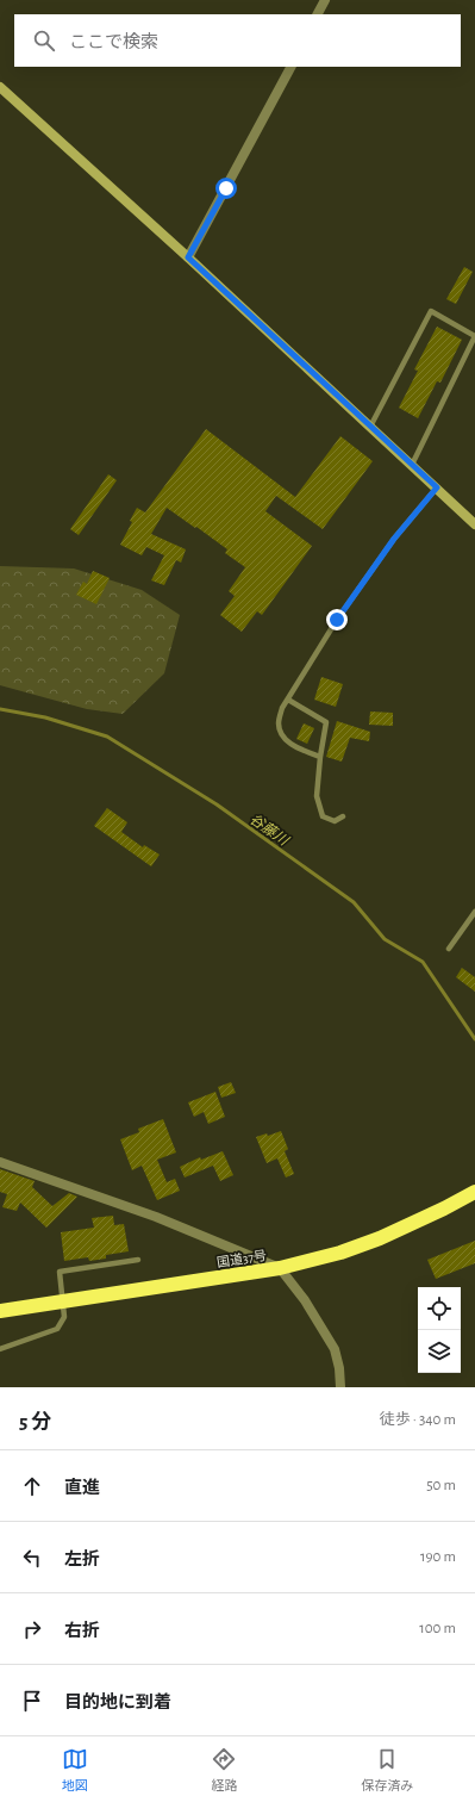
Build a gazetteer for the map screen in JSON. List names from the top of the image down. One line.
{"streets":{"highway":["国道37号"]},"water":["谷藤川"],"page":{"search":"ここで検索","heading":["5 分","徒歩 · 340 m"],"list":[["直進","50 m"],["左折","190 m"],["右折","100 m"],"目的地に到着"],"nav":["地図","経路","保存済み"]}}
